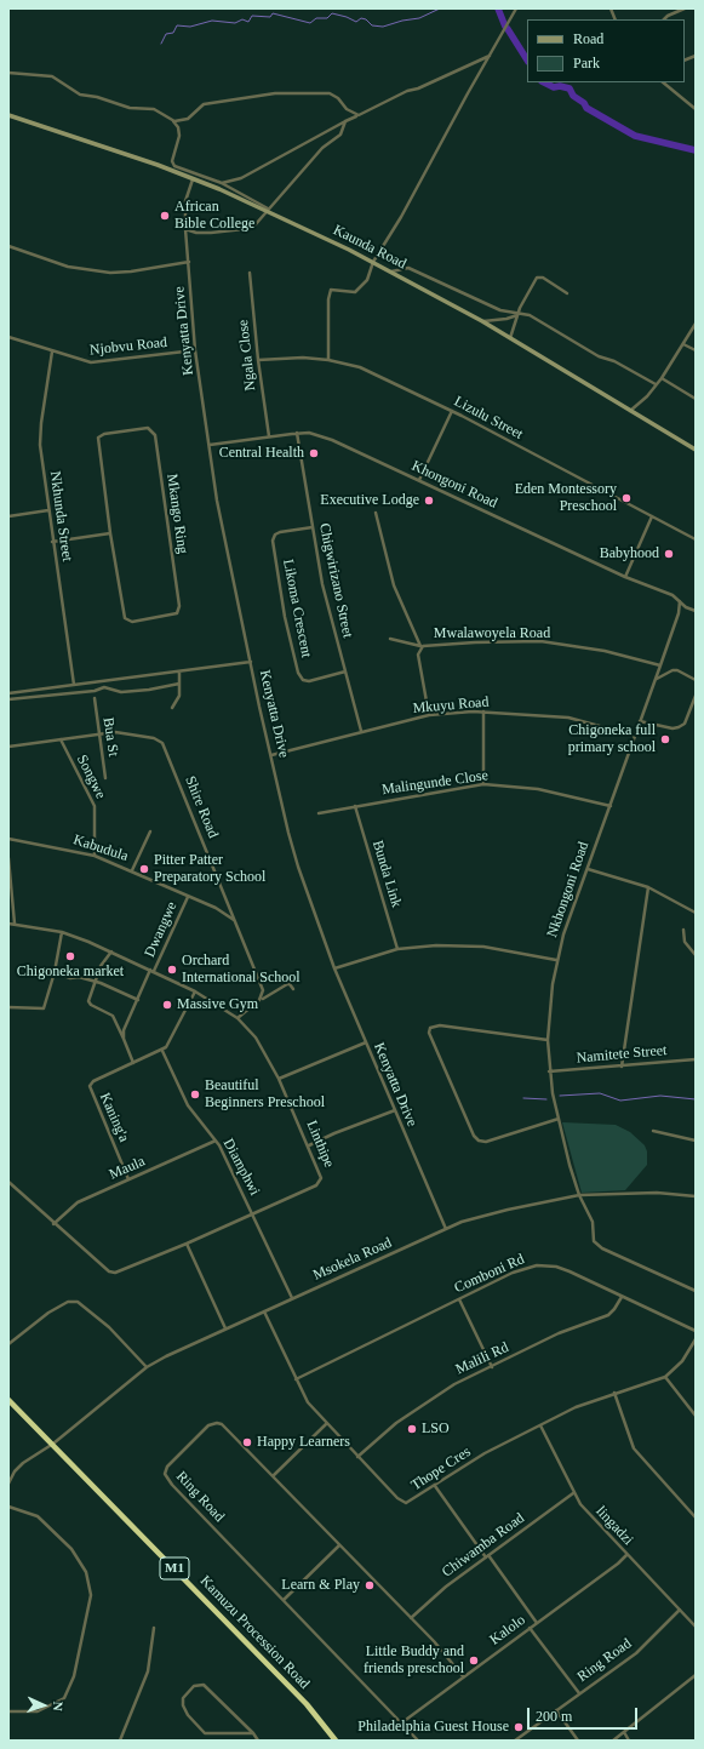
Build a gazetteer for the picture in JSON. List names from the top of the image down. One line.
{"streets":{"highway":["M1","Kamuzu Procession Road"],"main road":["Kaunda Road"],"street":["Kenyatta Drive","Njobvu Road","Ngala Close","Lizulu Street","Khongoni Road","Mkango Ring","Nkhunda Street","Chigwirizano Street","Likoma Crescent","Mwalawoyela Road","Mkuyu Road","Bua St","Songwe","Malingunde Close","Shire Road","Kabudula","Bunda Link","Nkhongoni Road","Dwangwe","Namitete Street","Kaning'a","Linthipe","Diamphwi","Maula","Msokela Road","Comboni Rd","Malili Rd","Thope Cres","Ring Road","lingadzi","Chiwamba Road","Kalolo"]},"crossings":[["Kaunda Road","Kenyatta Drive"],["Kenyatta Drive","Njobvu Road"],["Kenyatta Drive","Khongoni Road"],["Kenyatta Drive","Mkuyu Road"],["Kenyatta Drive","Msokela Road"],["Njobvu Road","Nkhunda Street"],["Ngala Close","Lizulu Street"],["Ngala Close","Khongoni Road"],["Khongoni Road","Chigwirizano Street"],["Khongoni Road","Nkhongoni Road"],["Chigwirizano Street","Likoma Crescent"],["Chigwirizano Street","Mkuyu Road"],["Mwalawoyela Road","Mkuyu Road"],["Mwalawoyela Road","Nkhongoni Road"],["Mkuyu Road","Nkhongoni Road"],["Bua St","Shire Road"],["Songwe","Shire Road"],["Songwe","Kabudula"],["Malingunde Close","Bunda Link"],["Malingunde Close","Nkhongoni Road"],["Shire Road","Kabudula"],["Kabudula","Dwangwe"],["Nkhongoni Road","Namitete Street"],["Nkhongoni Road","Msokela Road"],["Dwangwe","Linthipe"],["Kaning'a","Diamphwi"],["Kaning'a","Maula"],["Linthipe","Diamphwi"],["Linthipe","Maula"],["Diamphwi","Maula"],["Diamphwi","Msokela Road"],["Msokela Road","Thope Cres"],["Msokela Road","Kamuzu Procession Road"],["Comboni Rd","Malili Rd"],["Comboni Rd","Thope Cres"],["Malili Rd","Thope Cres"],["Thope Cres","lingadzi"],["Ring Road","lingadzi"],["Ring Road","Chiwamba Road"],["Ring Road","Kalolo"],["lingadzi","Chiwamba Road"],["lingadzi","Kalolo"]],"places":["African Bible College","Central Health","Eden Montessory Preschool","Executive Lodge","Babyhood","Chigoneka full primary school","Pitter Patter Preparatory School","Chigoneka market","Orchard International School","Massive Gym","Beautiful Beginners Preschool","LSO","Happy Learners","Learn & Play","Little Buddy and friends preschool","Philadelphia Guest House"],"legend":["Road","Park"],"scale_bar":"200 m","north":"right"}
